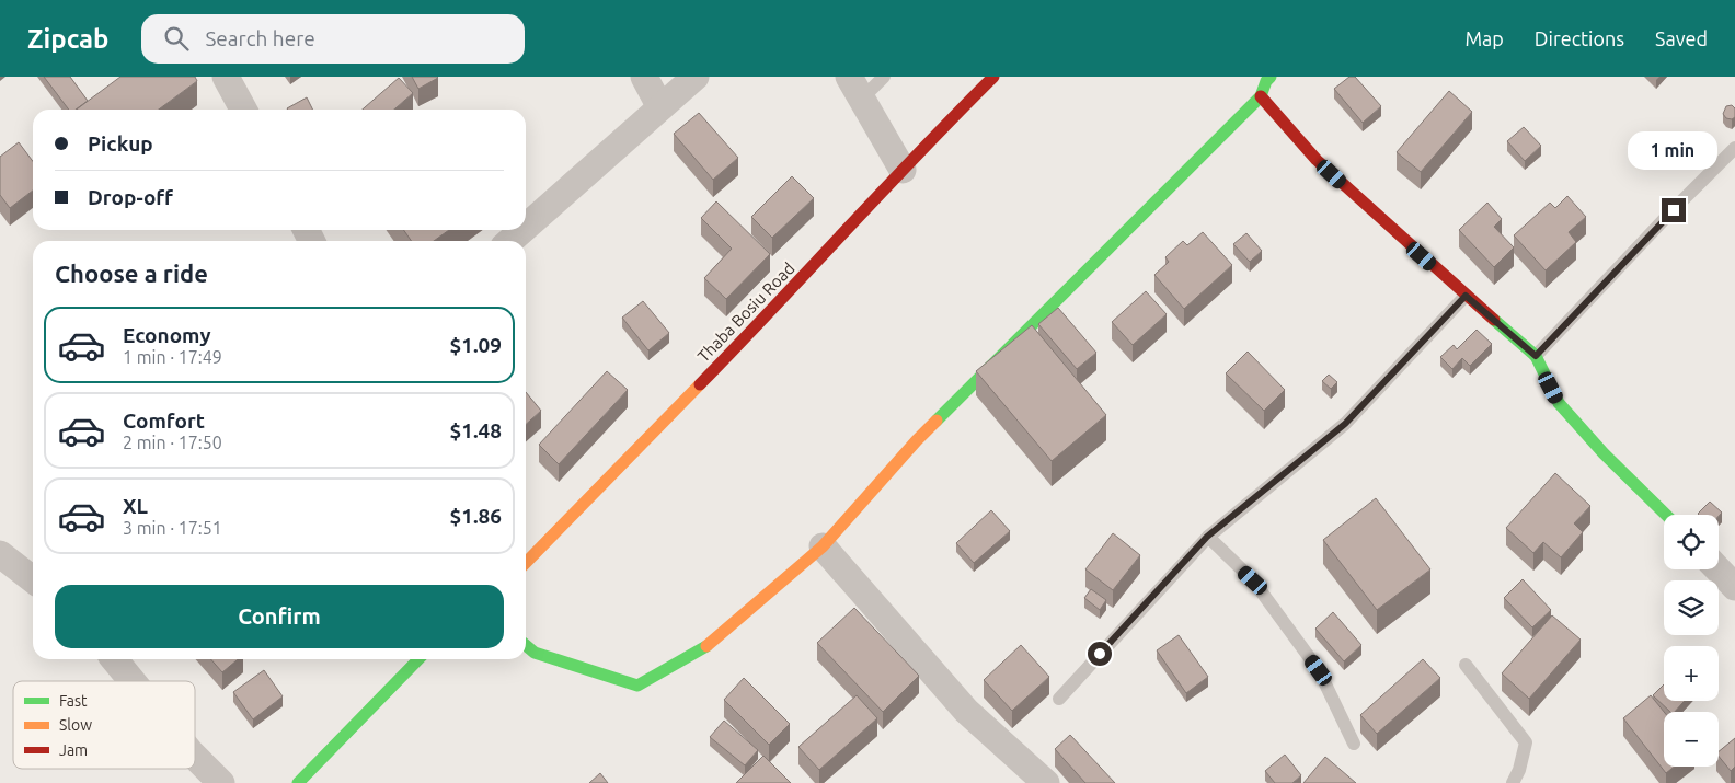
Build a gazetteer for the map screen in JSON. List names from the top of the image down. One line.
{"streets":{"street":["Thaba Bosiu Road"]},"legend":["Fast","Slow","Jam"],"page":{"header":"Zipcab","search":"Search here","nav":["Map","Directions","Saved"],"banner":["Pickup","Drop-off"],"bubble":"1 min","heading":"Choose a ride","list":[{"name":"Economy","note":"1 min · 17:49","value":"$1.09"},{"name":"Comfort","note":"2 min · 17:50","value":"$1.48"},{"name":"XL","note":"3 min · 17:51","value":"$1.86"}],"map_buttons":["+","−"],"buttons":"Confirm"}}
